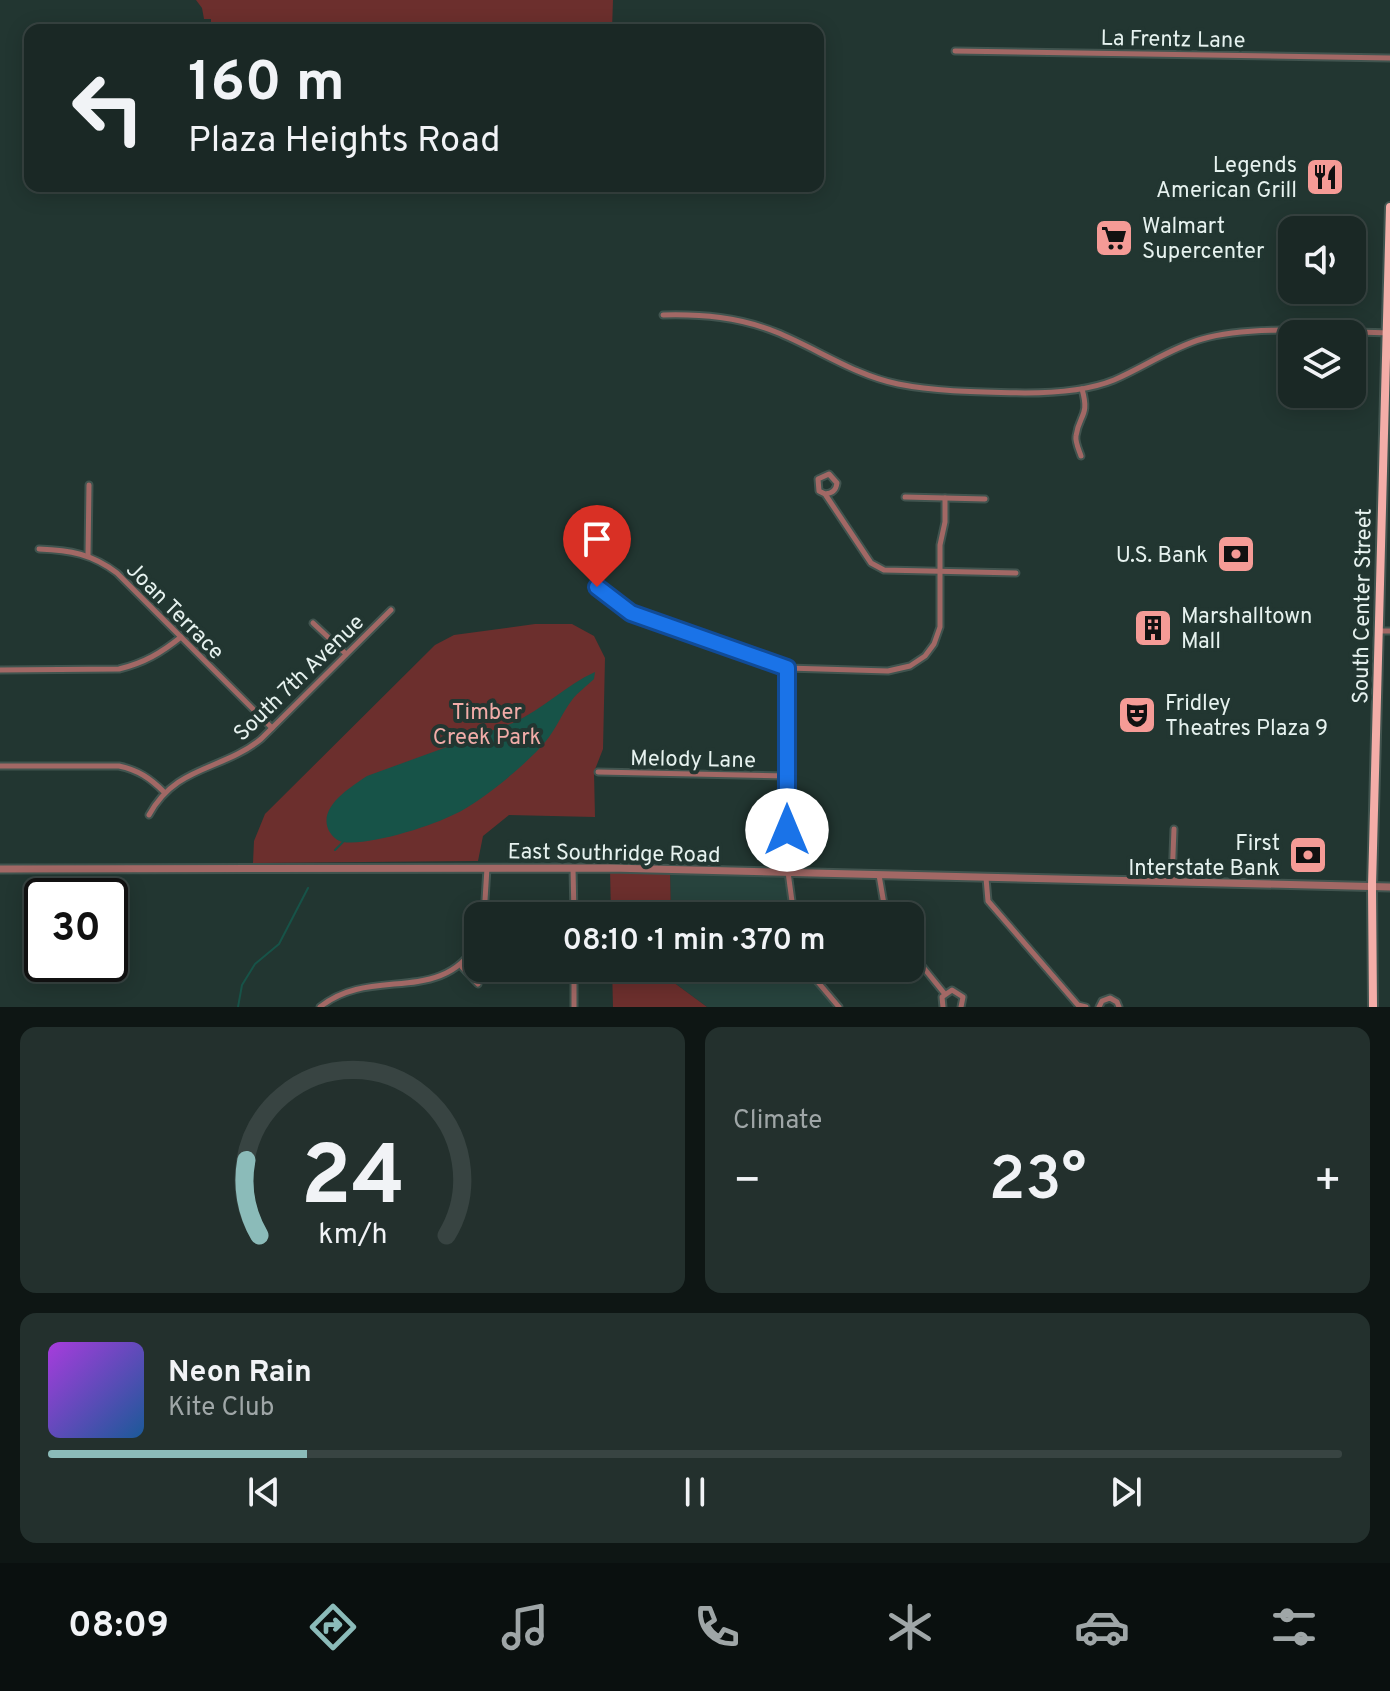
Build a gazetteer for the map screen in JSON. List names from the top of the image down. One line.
{"streets":{"main road":["South Center Street"],"street":["La Frentz Lane","Joan Terrace","South 7th Avenue","Melody Lane","East Southridge Road"]},"crossings":[["South Center Street","East Southridge Road"],["Joan Terrace","South 7th Avenue"]],"parks":["Timber Creek Park"],"places":{"restaurant":["Legends American Grill"],"supermarket":["Walmart Supercenter"],"bank":["U.S. Bank","First Interstate Bank"],"building":["Marshalltown Mall"],"theatre":["Fridley Theatres Plaza 9"]},"page":{"turn":["160 m","Plaza Heights Road"],"limit":"30","trip":"08:10 · 1 min · 370 m","tile":"Climate","heat":["−","23°","+"],"song":["Neon Rain","Kite Club"],"tabs":"08:09","gauge":["24","km/h"]}}
